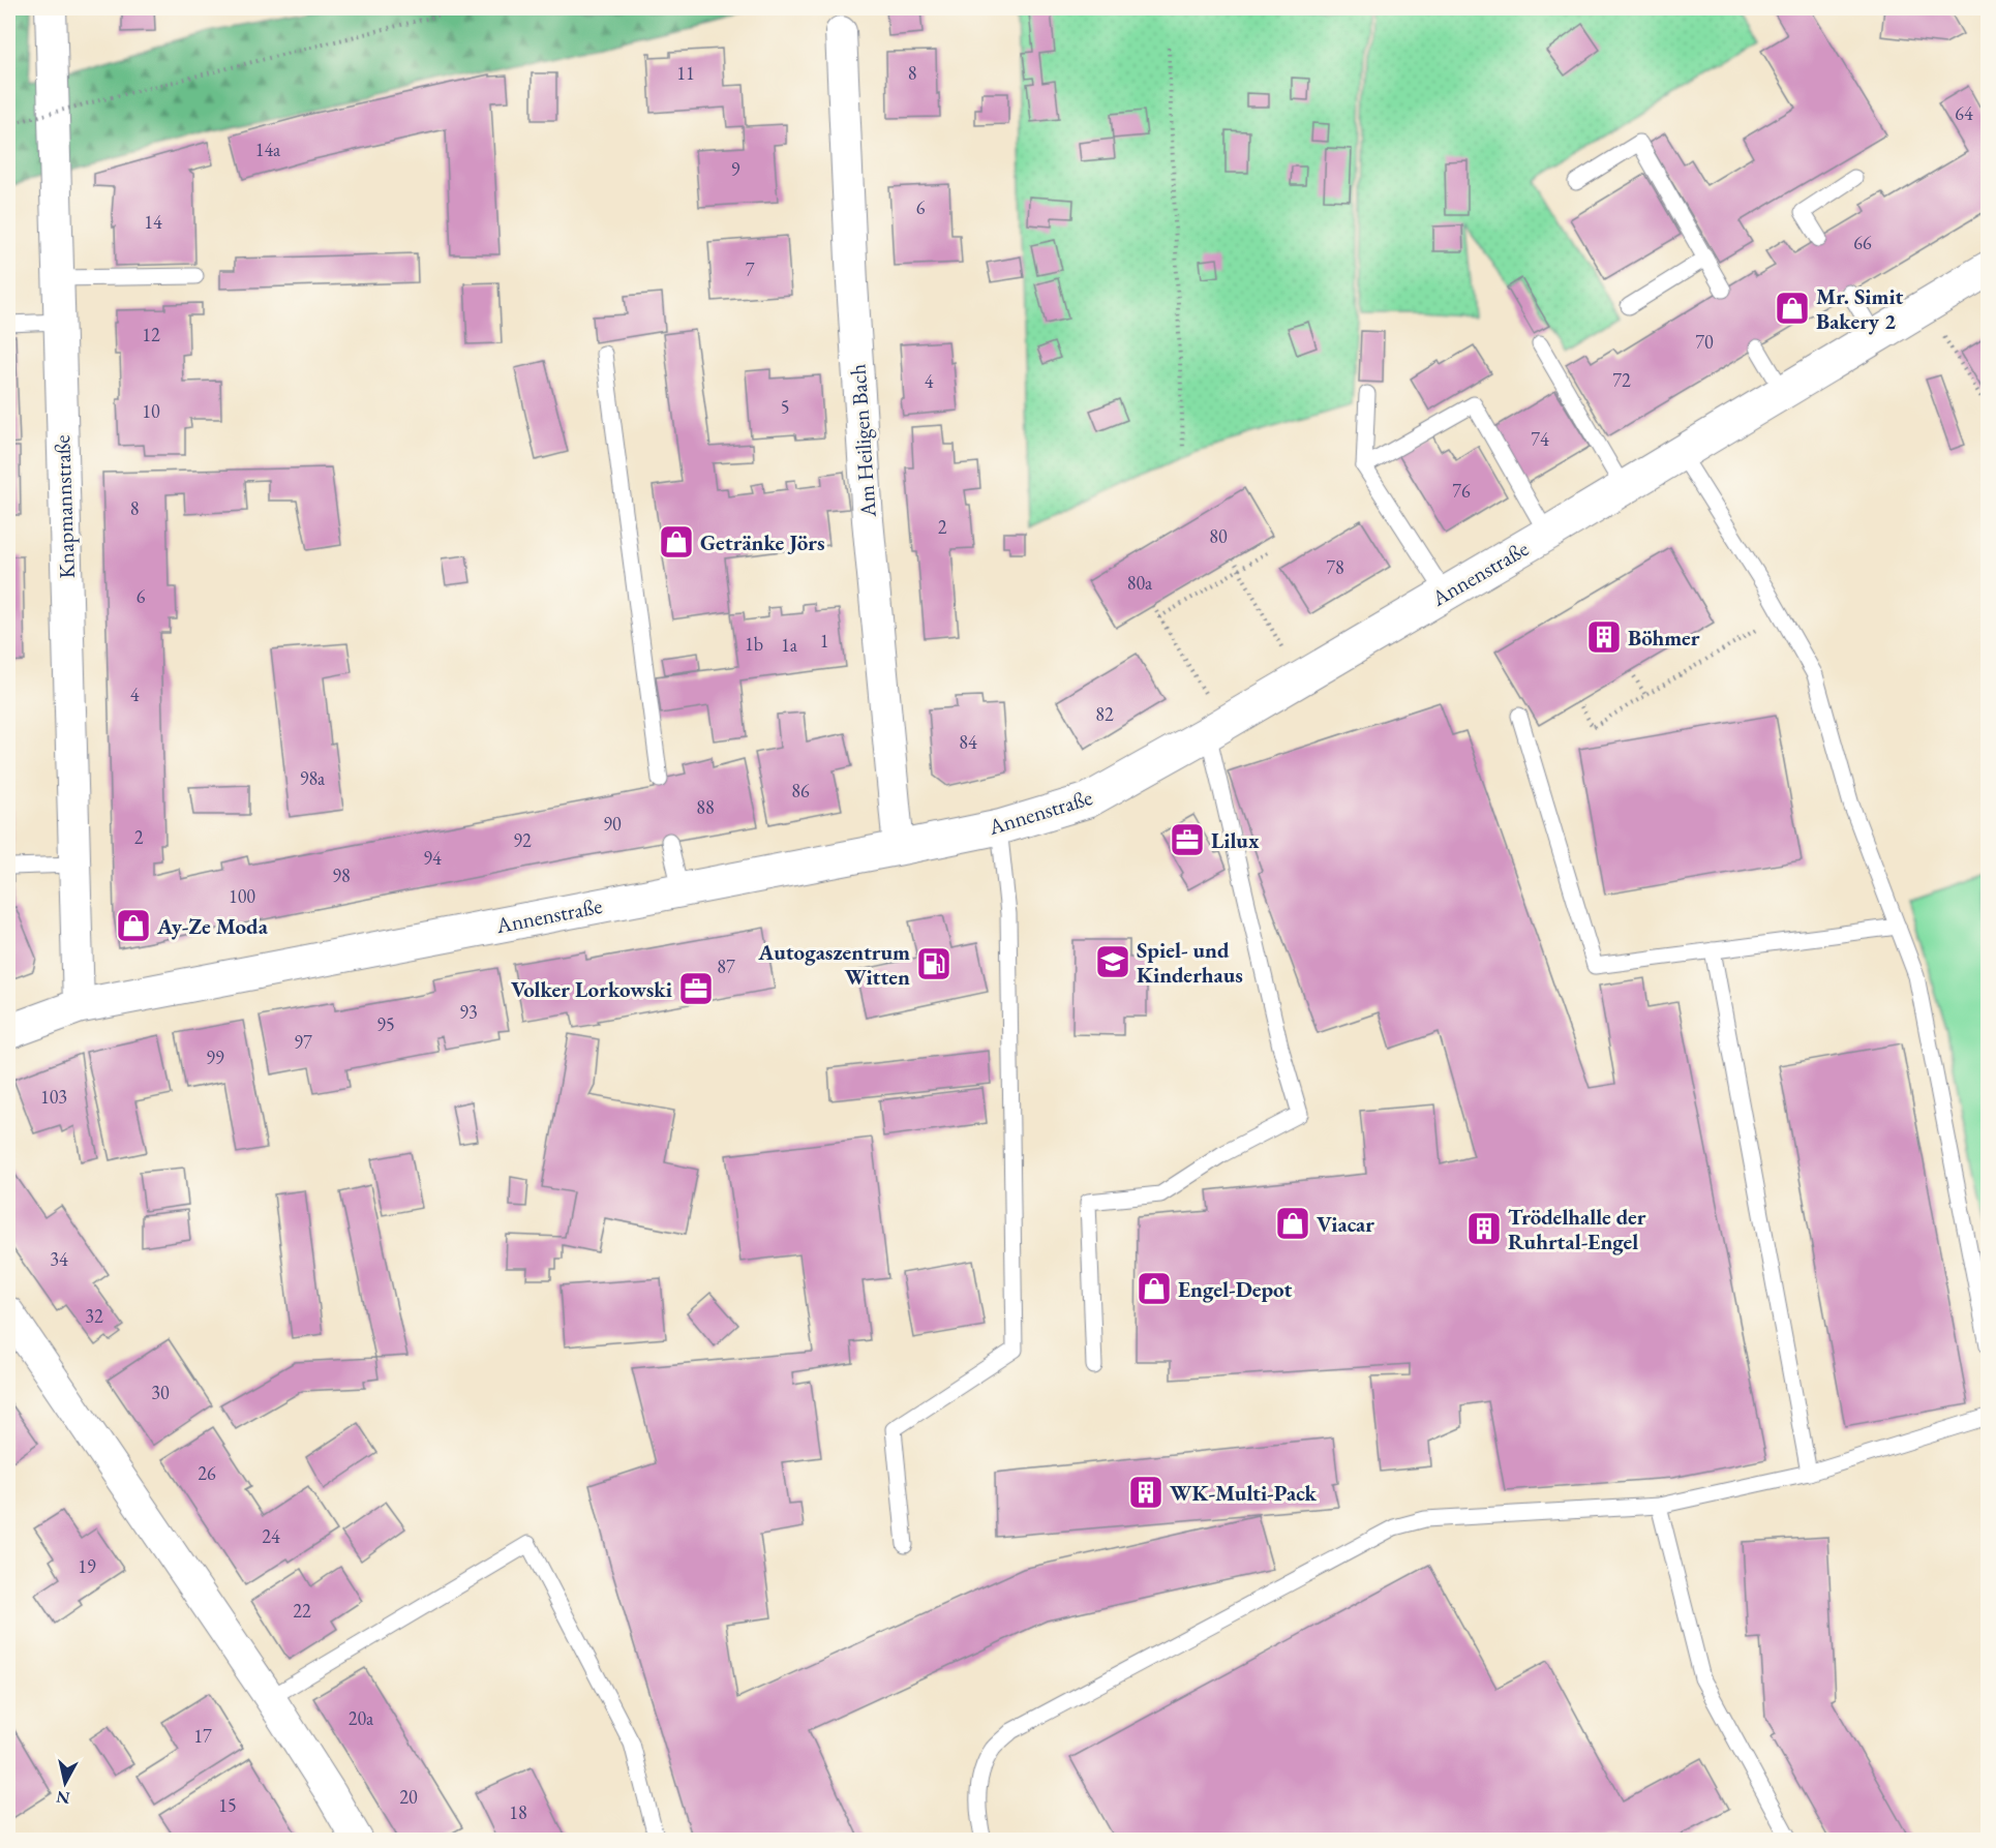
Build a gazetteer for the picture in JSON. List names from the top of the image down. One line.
{"streets":{"street":["Am Heiligen Bach","Knapmannstraße","Annenstraße"]},"crossings":[["Am Heiligen Bach","Annenstraße"],["Knapmannstraße","Annenstraße"]],"places":{"shop":["Mr. Simit Bakery 2","Getränke Jörs","Ay-Ze Moda","Viacar","Engel-Depot"],"building":["Böhmer","Trödelhalle der Ruhrtal-Engel","WK-Multi-Pack"],"office":["Lilux","Volker Lorkowski"],"school or university":["Spiel- und Kinderhaus"],"fuel station":["Autogaszentrum Witten"]},"house_numbers":["11","8","64","14a","9","6","14","66","7","12","70","72","4","5","10","74","76","8","2","80","78","80a","6","1","1b","1a","4","82","84","98a","86","88","90","2","92","94","98","100","87","93","95","97","99","103","34","32","30","26","24","19","22","20a","17","20","15","18"],"north":"bottom"}
